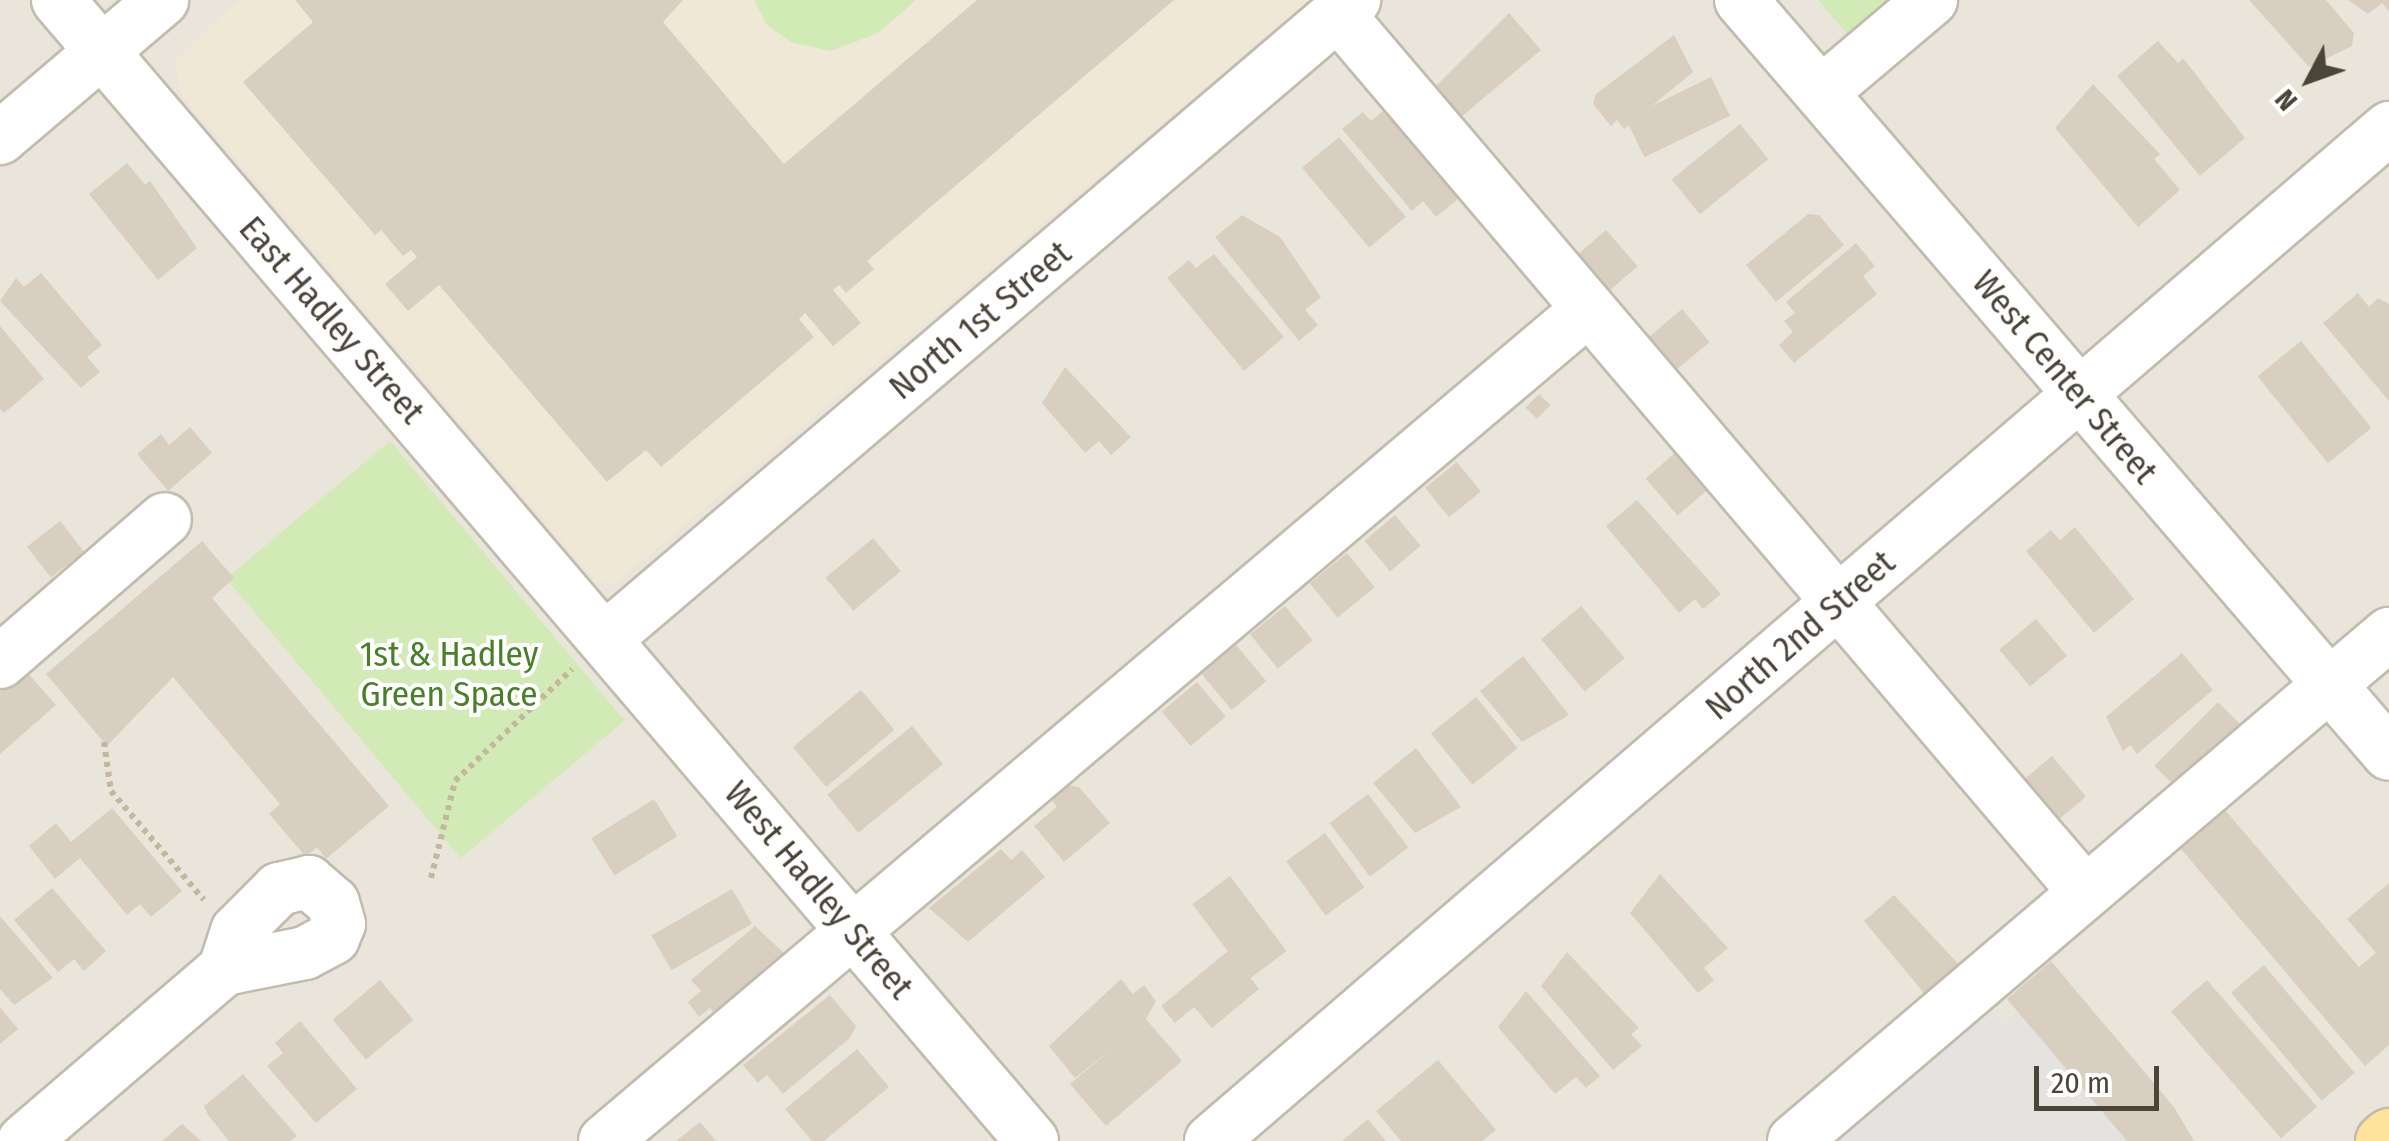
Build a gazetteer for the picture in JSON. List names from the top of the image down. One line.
{"streets":{"street":["East Hadley Street","North 1st Street","West Center Street","North 2nd Street","West Hadley Street"]},"crossings":[["East Hadley Street","North 1st Street"],["East Hadley Street","West Hadley Street"],["North 1st Street","West Hadley Street"],["West Center Street","North 2nd Street"]],"parks":["1st & Hadley Green Space"],"scale_bar":"20 m","north":"bottom left"}
